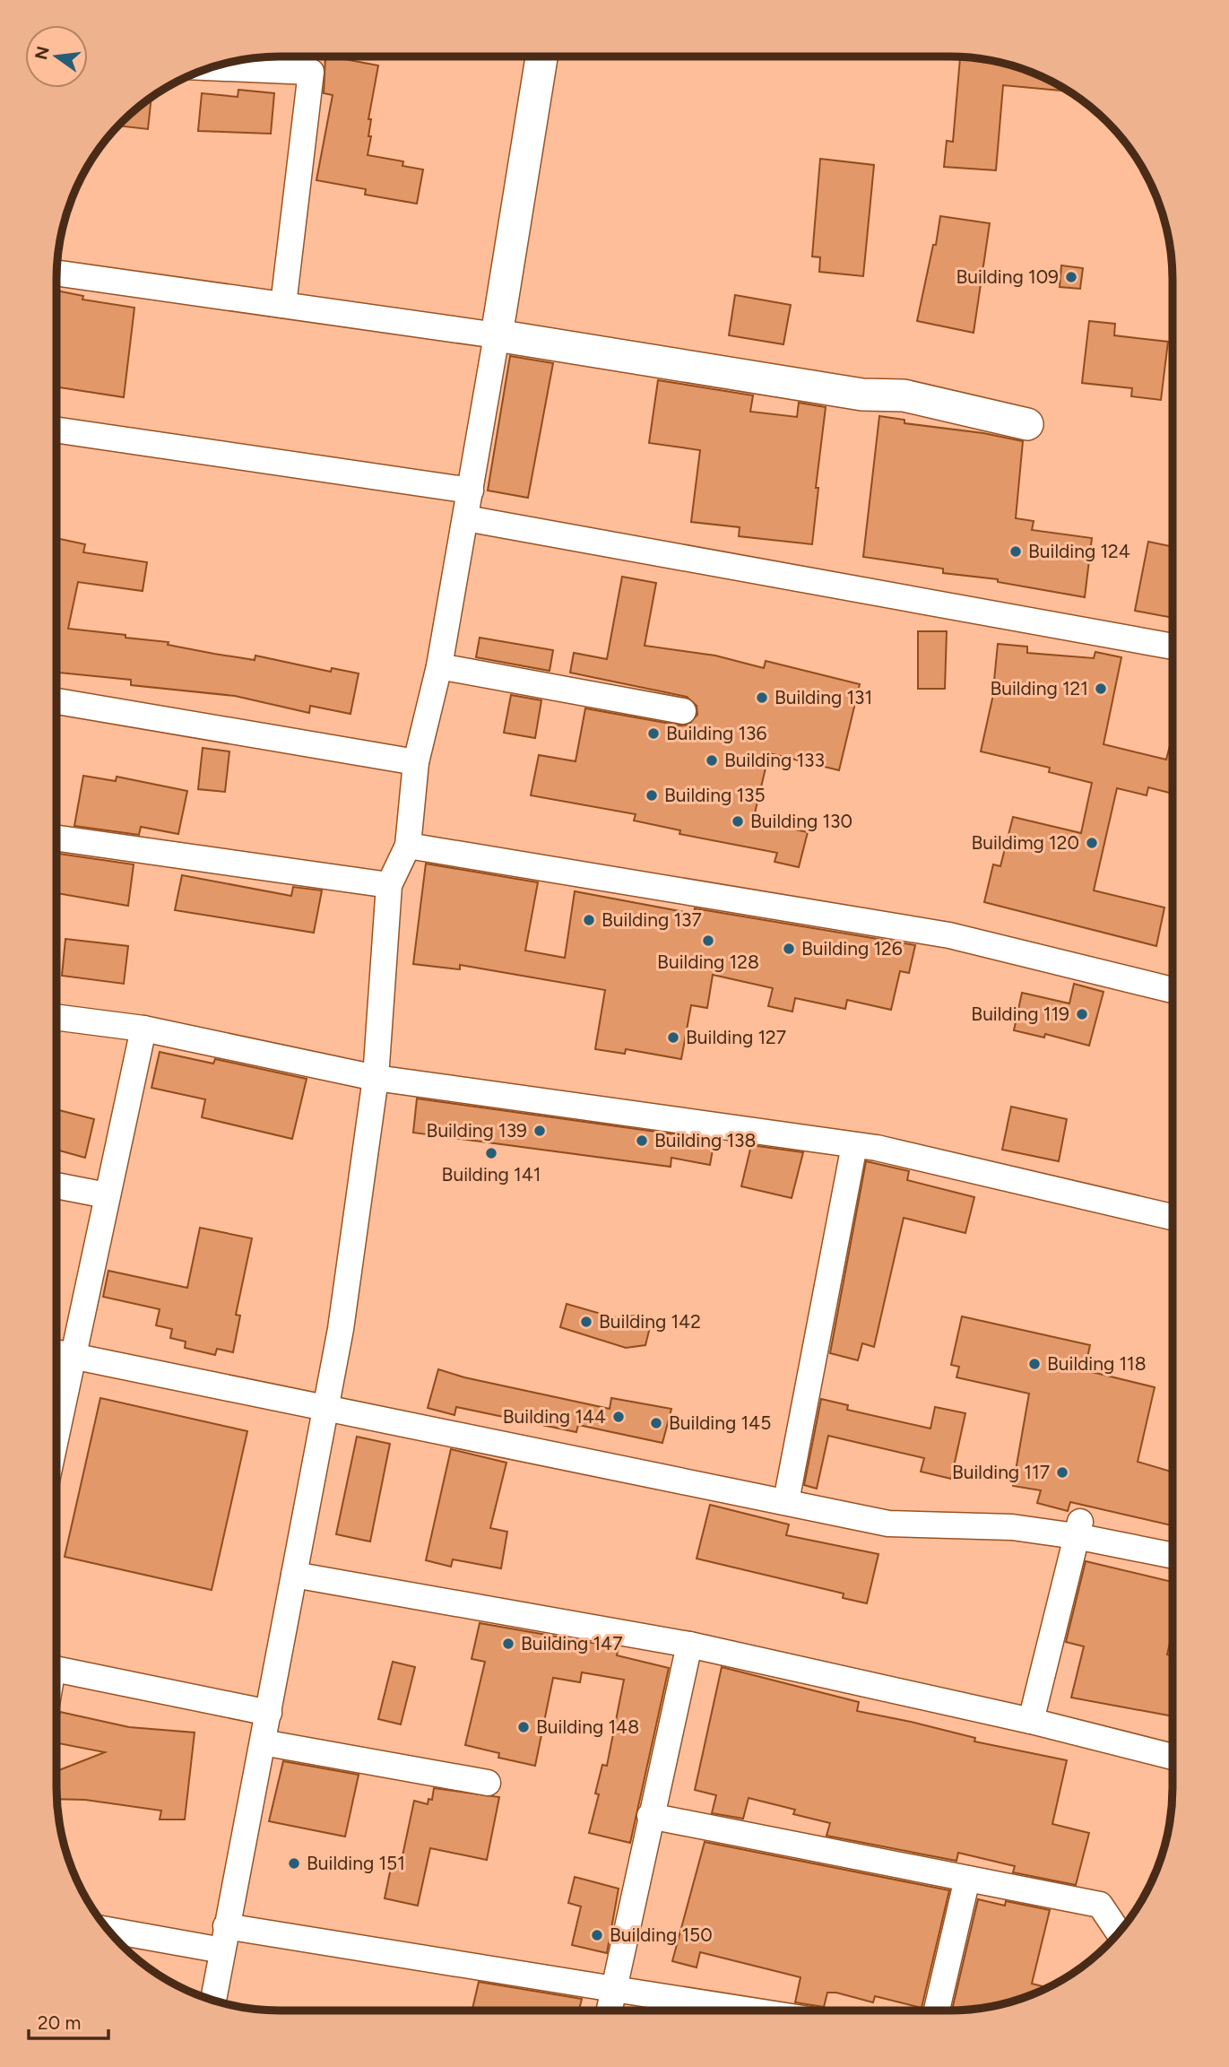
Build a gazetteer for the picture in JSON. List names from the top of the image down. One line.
{"places":["Building 109","Building 124","Building 121","Building 131","Building 136","Building 133","Building 135","Building 130","Buildimg 120","Building 137","Building 128","Building 126","Building 119","Building 127","Building 139","Building 138","Building 141","Building 142","Building 118","Building 144","Building 145","Building 117","Building 147","Building 148","Building 151","Building 150"],"scale_bar":"20 m","north":"left"}
